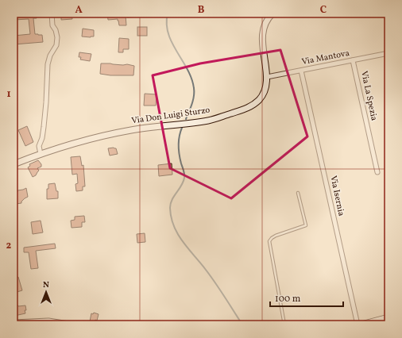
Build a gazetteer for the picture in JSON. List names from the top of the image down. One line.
{"streets":{"street":["Via Mantova","Via La Spezia","Via Don Luigi Sturzo","Via Isernia"]},"crossings":[["Via Mantova","Via La Spezia"],["Via Mantova","Via Don Luigi Sturzo"],["Via Mantova","Via Isernia"]],"scale_bar":"100 m","north":"top","grid":{"columns":["A","B","C"],"rows":["1","2"]}}
